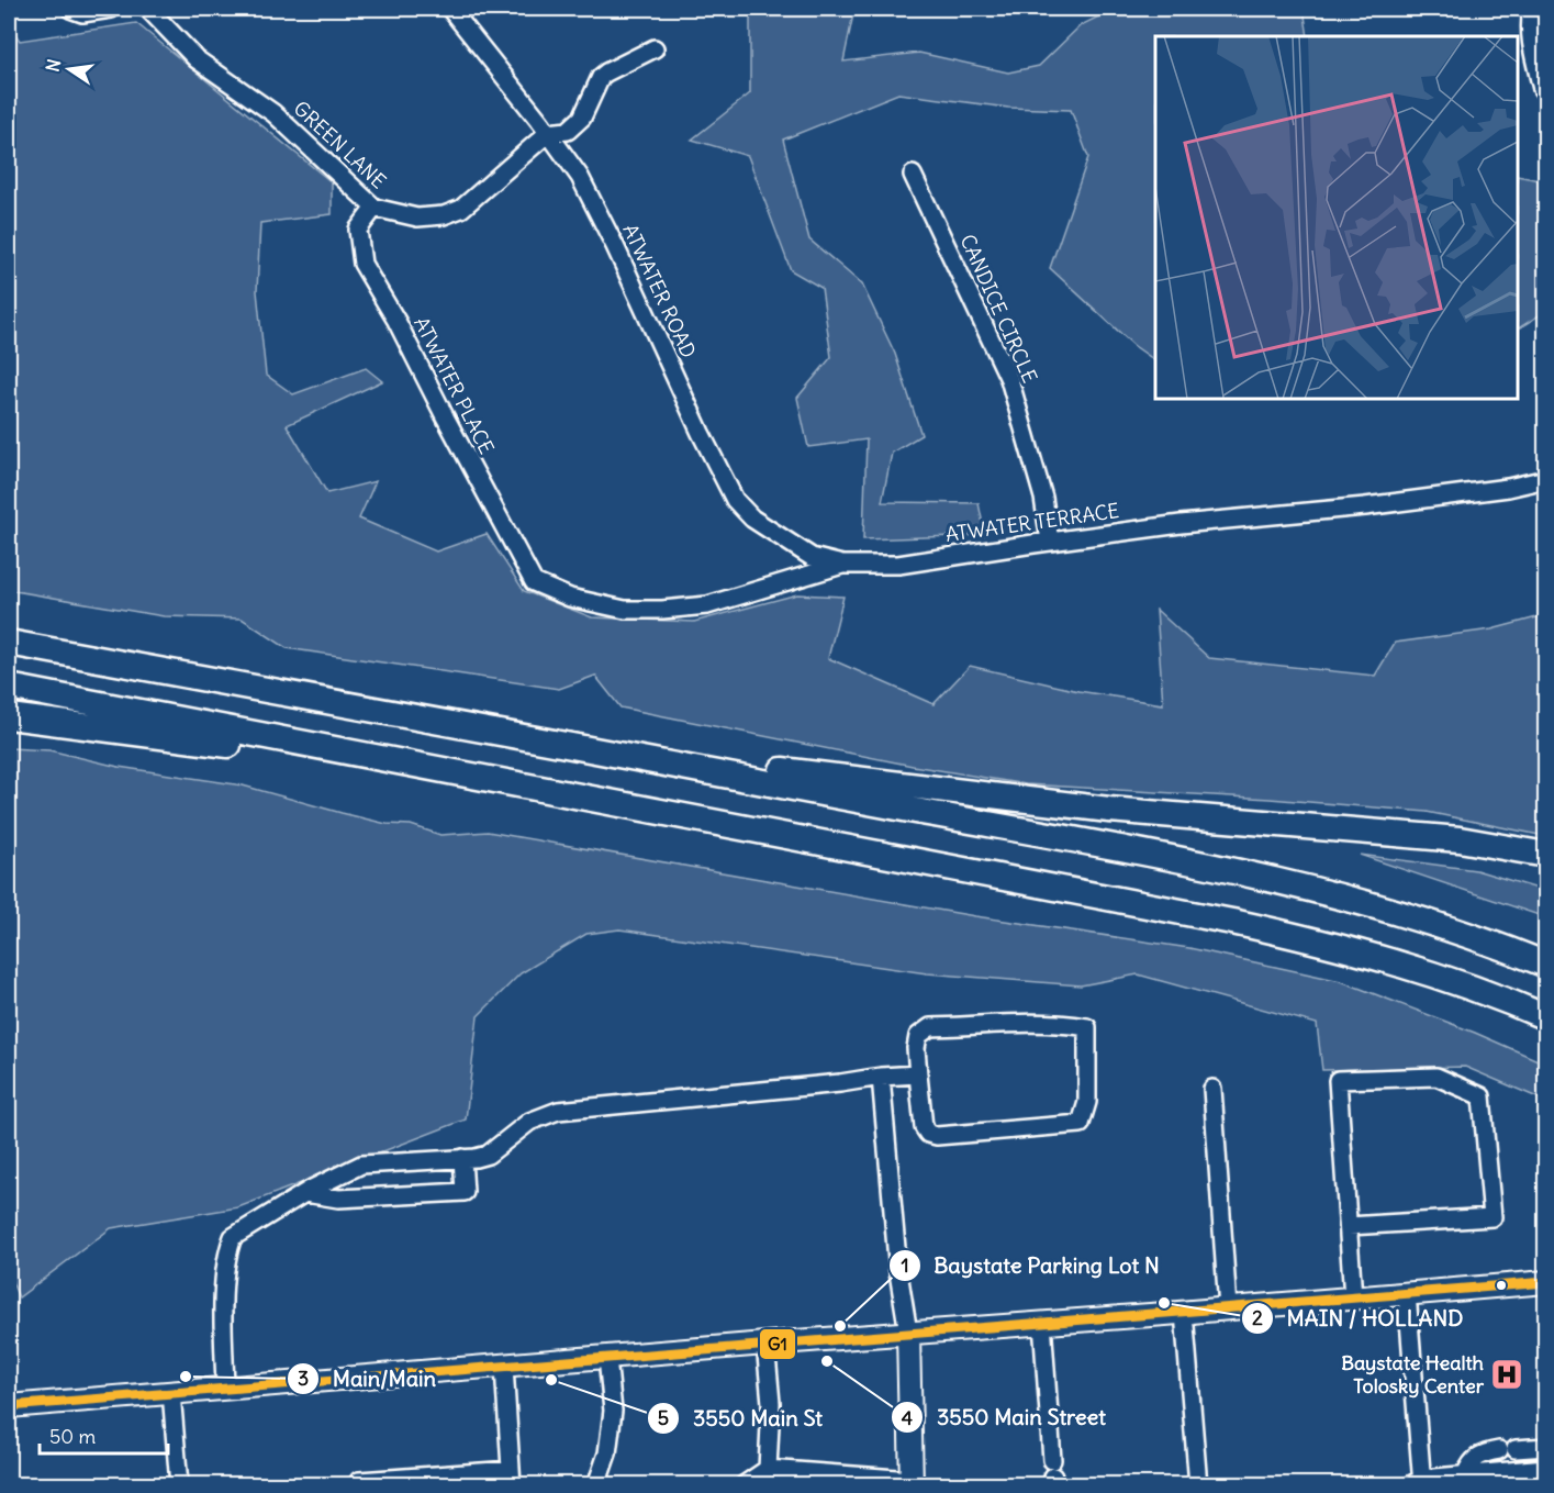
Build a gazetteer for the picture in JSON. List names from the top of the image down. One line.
{"streets":{"street":["GREEN LANE","ATWATER ROAD","CANDICE CIRCLE","ATWATER PLACE","ATWATER TERRACE"]},"crossings":[["GREEN LANE","ATWATER ROAD"],["GREEN LANE","ATWATER PLACE"],["ATWATER ROAD","ATWATER TERRACE"],["CANDICE CIRCLE","ATWATER TERRACE"],["ATWATER PLACE","ATWATER TERRACE"]],"places":{"other":["MAIN / HOLLAND","Baystate Parking Lot N","3550 Main Street","Main/Main","3550 Main St"],"hospital":["Baystate Health Tolosky Center"]},"lines":["transit line G1"],"scale_bar":"50 m","north":"left"}
